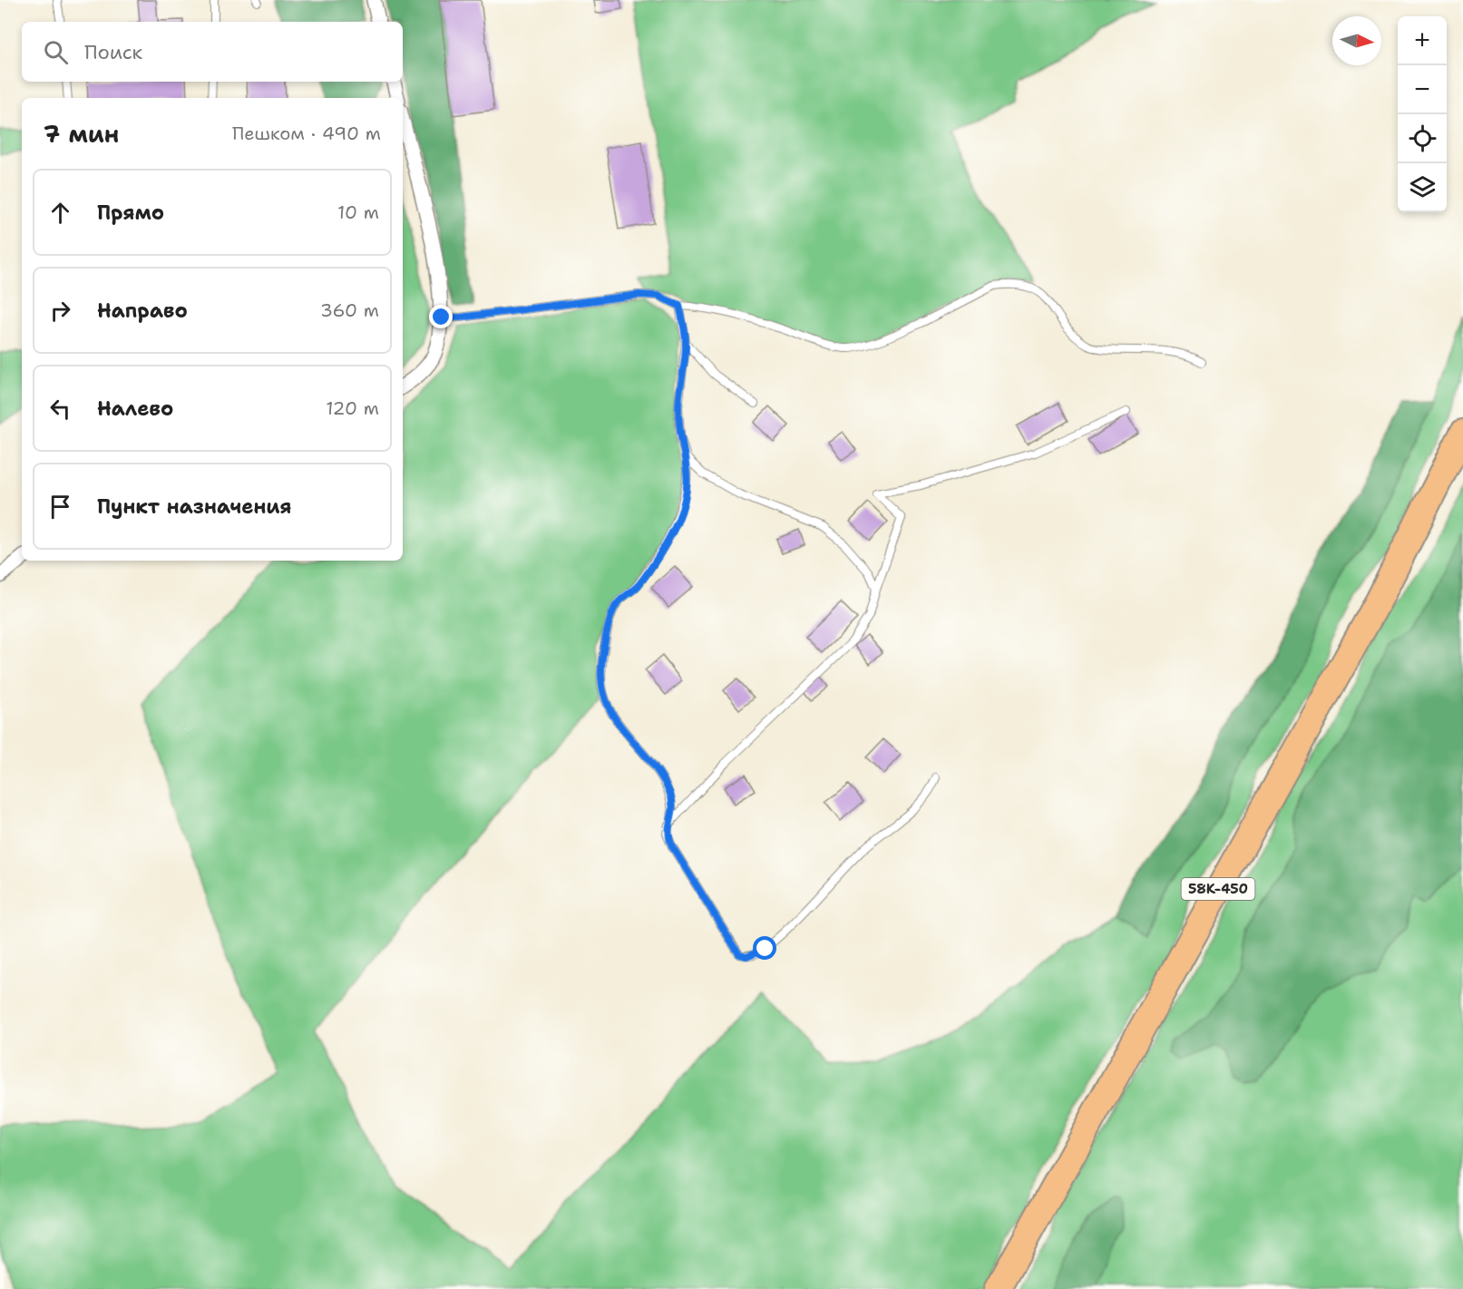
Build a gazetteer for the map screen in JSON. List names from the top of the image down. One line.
{"streets":{"highway":["58К-450"]},"north":"right","page":{"map_buttons":["+","−"],"search":"Поиск","heading":["7 мин","Пешком · 490 m"],"list":[["Прямо","10 m"],["Направо","360 m"],["Налево","120 m"],"Пункт назначения"]}}
